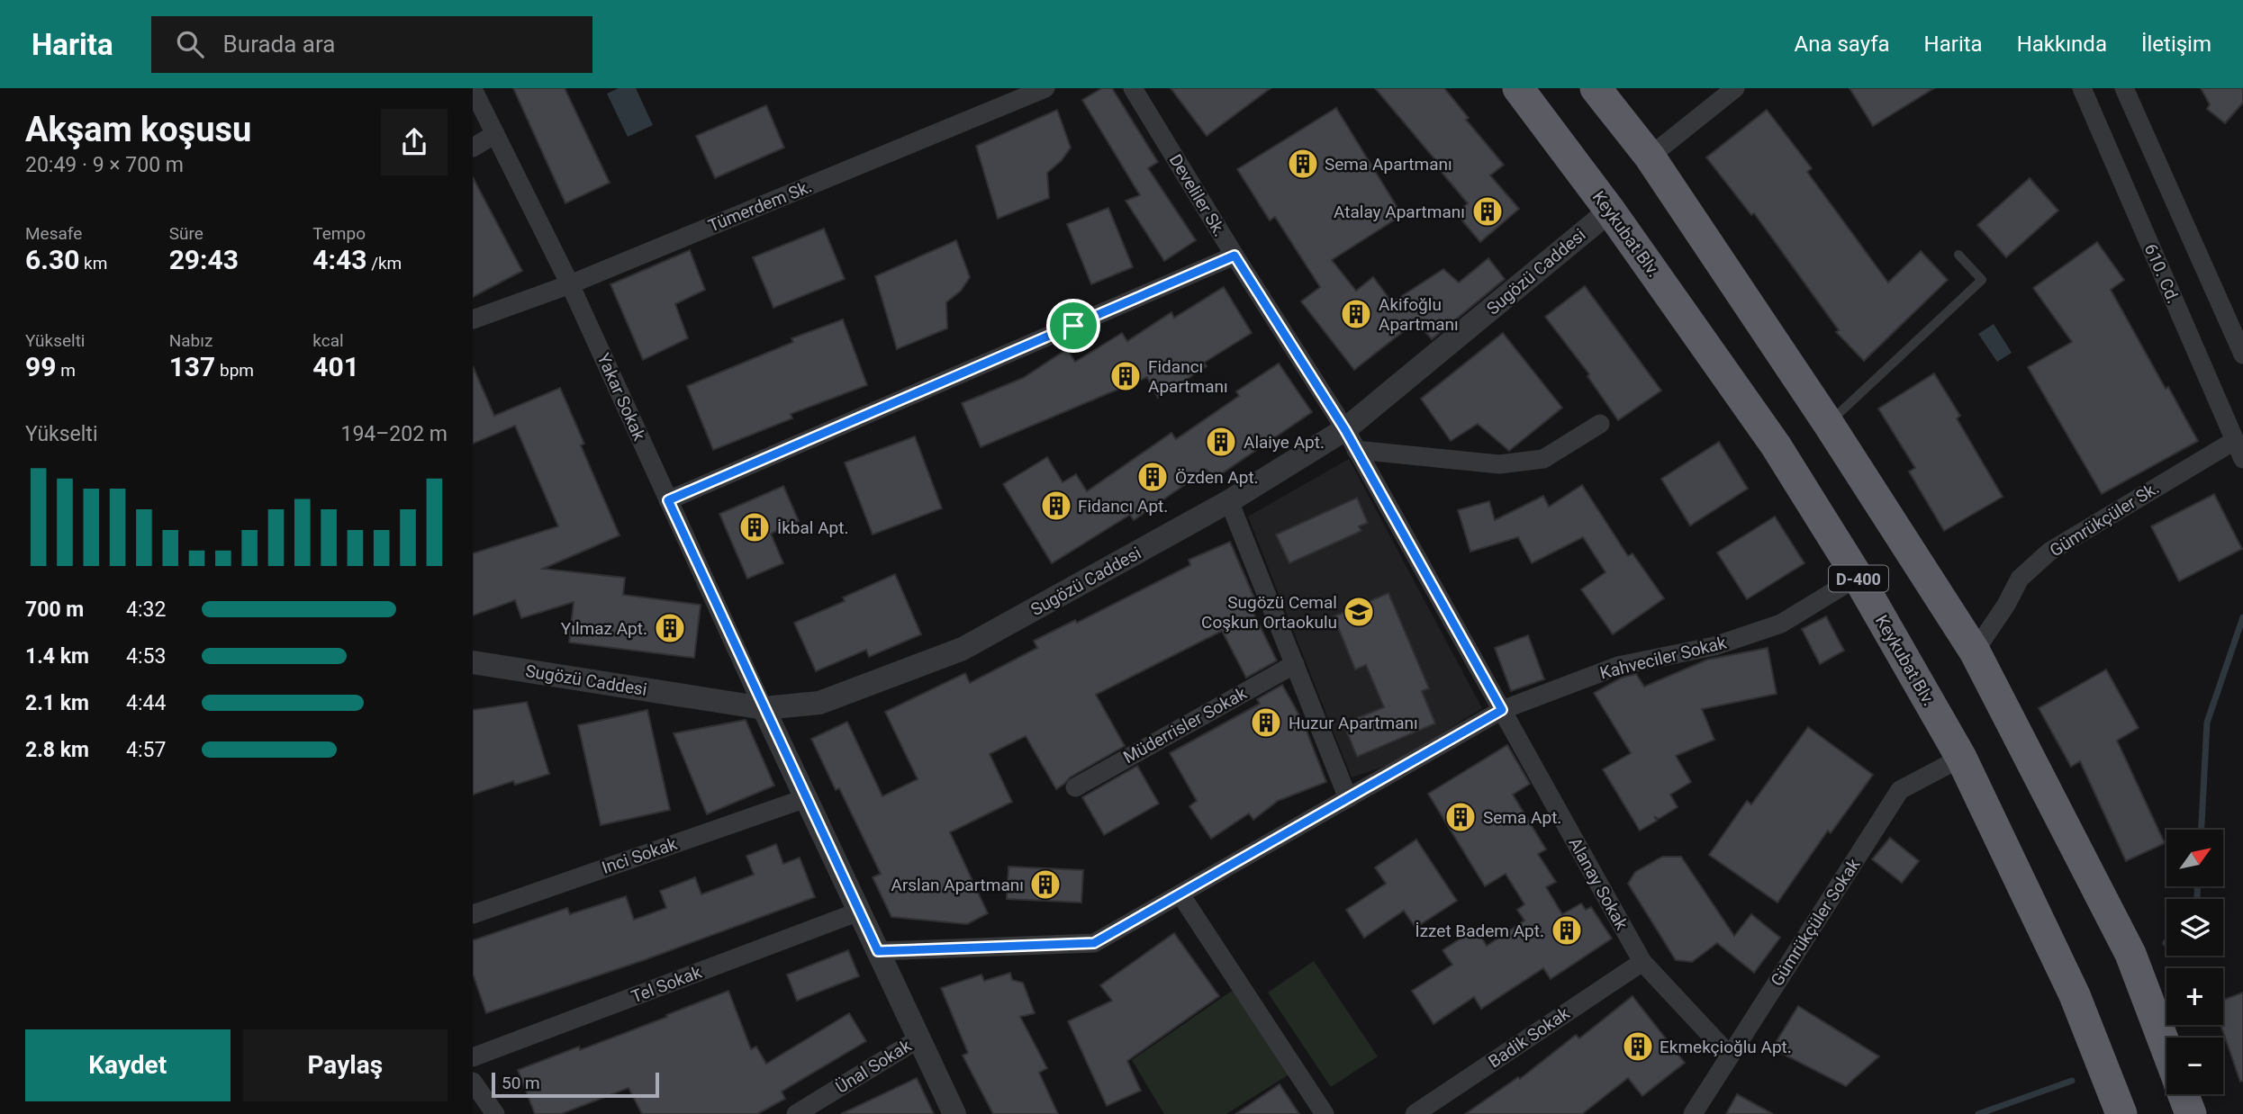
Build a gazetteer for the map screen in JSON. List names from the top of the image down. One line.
{"streets":{"highway":["Keykubat Blv.","D-400"],"street":["Develiler Sk.","Tümerdem Sk.","Sugözü Caddesi","610. Cd.","Yakar Sokak","Gümrükçüler Sk.","Kahveciler Sokak","Müderrisler Sokak","Inci Sokak","Alanay Sokak","Gümrükçüler Sokak","Tel Sokak","Badik Sokak","Ünal Sokak"]},"crossings":[["Develiler Sk.","Sugözü Caddesi"],["Develiler Sk.","Alanay Sokak"],["Tümerdem Sk.","Yakar Sokak"],["Keykubat Blv.","Sugözü Caddesi"],["Keykubat Blv.","Kahveciler Sokak"],["Keykubat Blv.","Gümrükçüler Sokak"],["Sugözü Caddesi","Yakar Sokak"],["Sugözü Caddesi","Alanay Sokak"],["610. Cd.","Gümrükçüler Sk."],["Gümrükçüler Sk.","D-400"],["Kahveciler Sokak","Alanay Sokak"],["Alanay Sokak","Gümrükçüler Sokak"],["Alanay Sokak","Badik Sokak"]],"places":{"building":["Sema Apartmanı","Atalay Apartmanı","Akifoğlu Apartmanı","Fidancı Apartmanı","Alaiye Apt.","Özden Apt.","Fidancı Apt.","İkbal Apt.","Yılmaz Apt.","Huzur Apartmanı","Sema Apt.","Arslan Apartmanı","İzzet Badem Apt.","Ekmekçioğlu Apt."],"school or university":["Sugözü Cemal Coşkun Ortaokulu"]},"scale_bar":"50 m","north":"top right","page":{"header":"Harita","search":"Burada ara","nav":["Ana sayfa","Harita","Hakkında","İletişim"],"heading":["Akşam koşusu","20:49 · 9 × 700 m"],"stats":[["Mesafe","6.30 km"],["Süre","29:43"],["Tempo","4:43 /km"],["Yükselti","99 m"],["Nabız","137 bpm"],["kcal","401"]],"chart":["Yükselti","194–202 m"],"list":[{"name":"700 m","note":"4:32"},{"name":"1.4 km","note":"4:53"},{"name":"2.1 km","note":"4:44"},{"name":"2.8 km","note":"4:57"}],"map_buttons":["+","−"],"buttons":["Kaydet","Paylaş"],"scale":"50 m"}}
